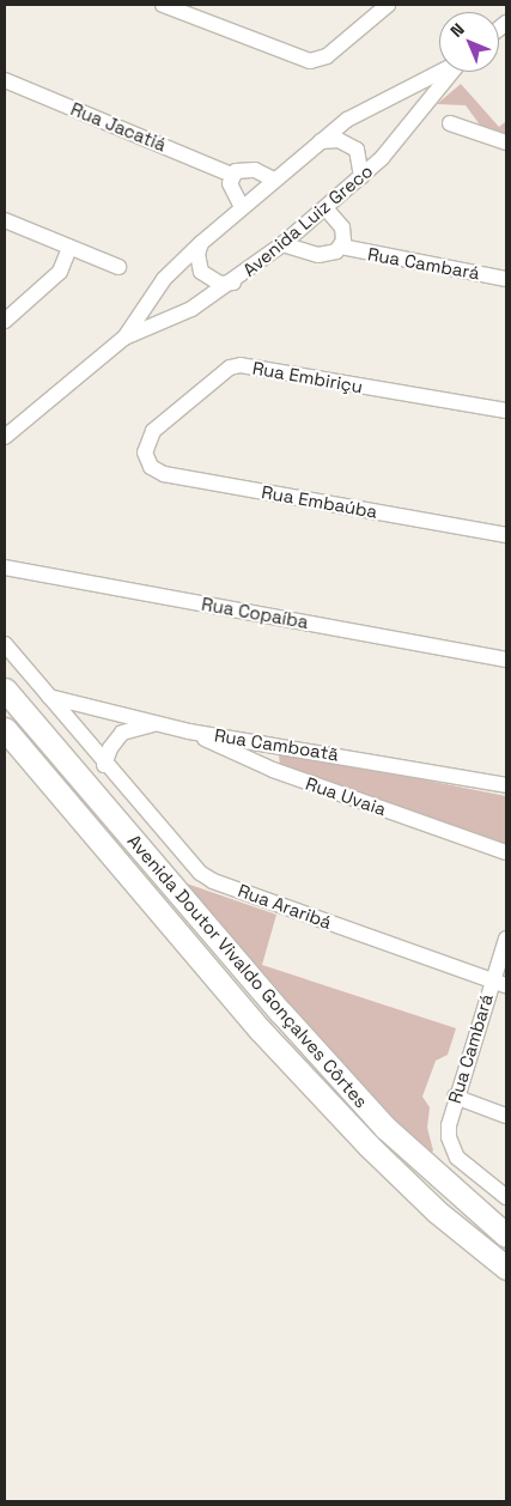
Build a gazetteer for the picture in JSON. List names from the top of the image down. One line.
{"streets":{"main road":["Avenida Doutor Vivaldo Gonçalves Côrtes"],"street":["Rua Jacatiá","Avenida Luiz Greco","Rua Cambará","Rua Embiriçu","Rua Embaúba","Rua Copaíba","Rua Camboatã","Rua Uvaia","Rua Araribá"]},"crossings":[["Rua Cambará","Rua Araribá"],["Rua Embiriçu","Rua Embaúba"],["Rua Camboatã","Rua Uvaia"],["Rua Camboatã","Rua Araribá"]],"north":"top left"}
